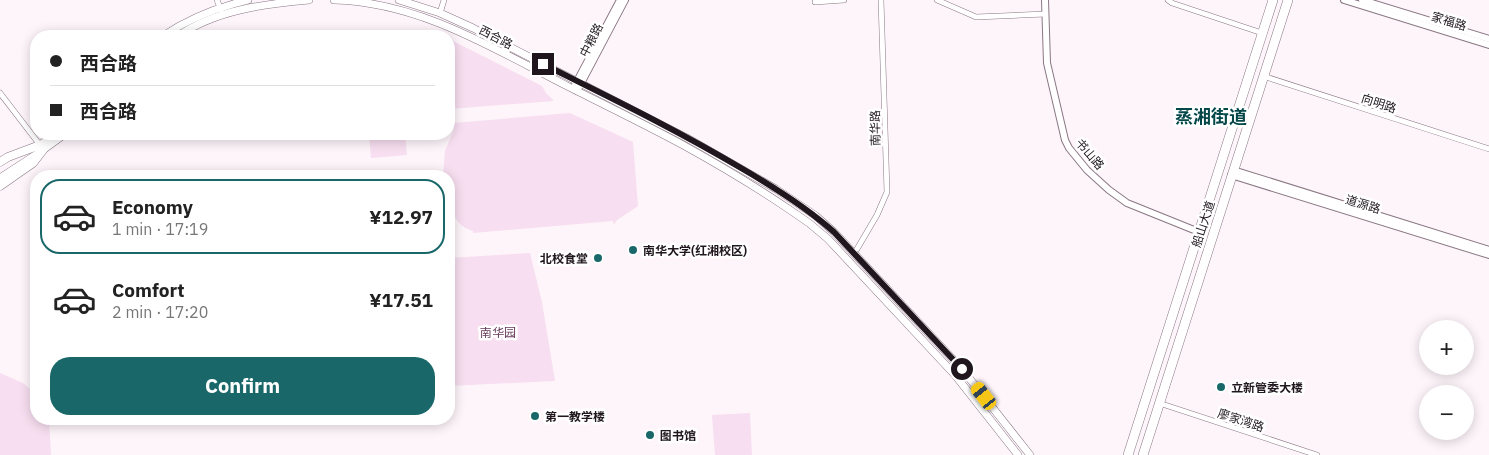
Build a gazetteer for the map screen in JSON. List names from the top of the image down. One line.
{"streets":{"highway":["船山大道"],"main road":["西合路"],"street":["家福路","中粮路","向明路","南华路","书山路","道源路","廖家湾路"]},"crossings":[["西合路","中粮路"],["向明路","船山大道"],["书山路","船山大道"],["道源路","船山大道"],["船山大道","廖家湾路"]],"districts":["蒸湘街道"],"parks":["南华园"],"places":["南华大学(红湘校区)","北校食堂","立新管委大楼","第一教学楼","图书馆"],"page":{"banner":["西合路","西合路"],"list":[{"name":"Economy","note":"1 min · 17:19","value":"¥12.97"},{"name":"Comfort","note":"2 min · 17:20","value":"¥17.51"}],"map_buttons":["+","−"],"buttons":"Confirm"}}
